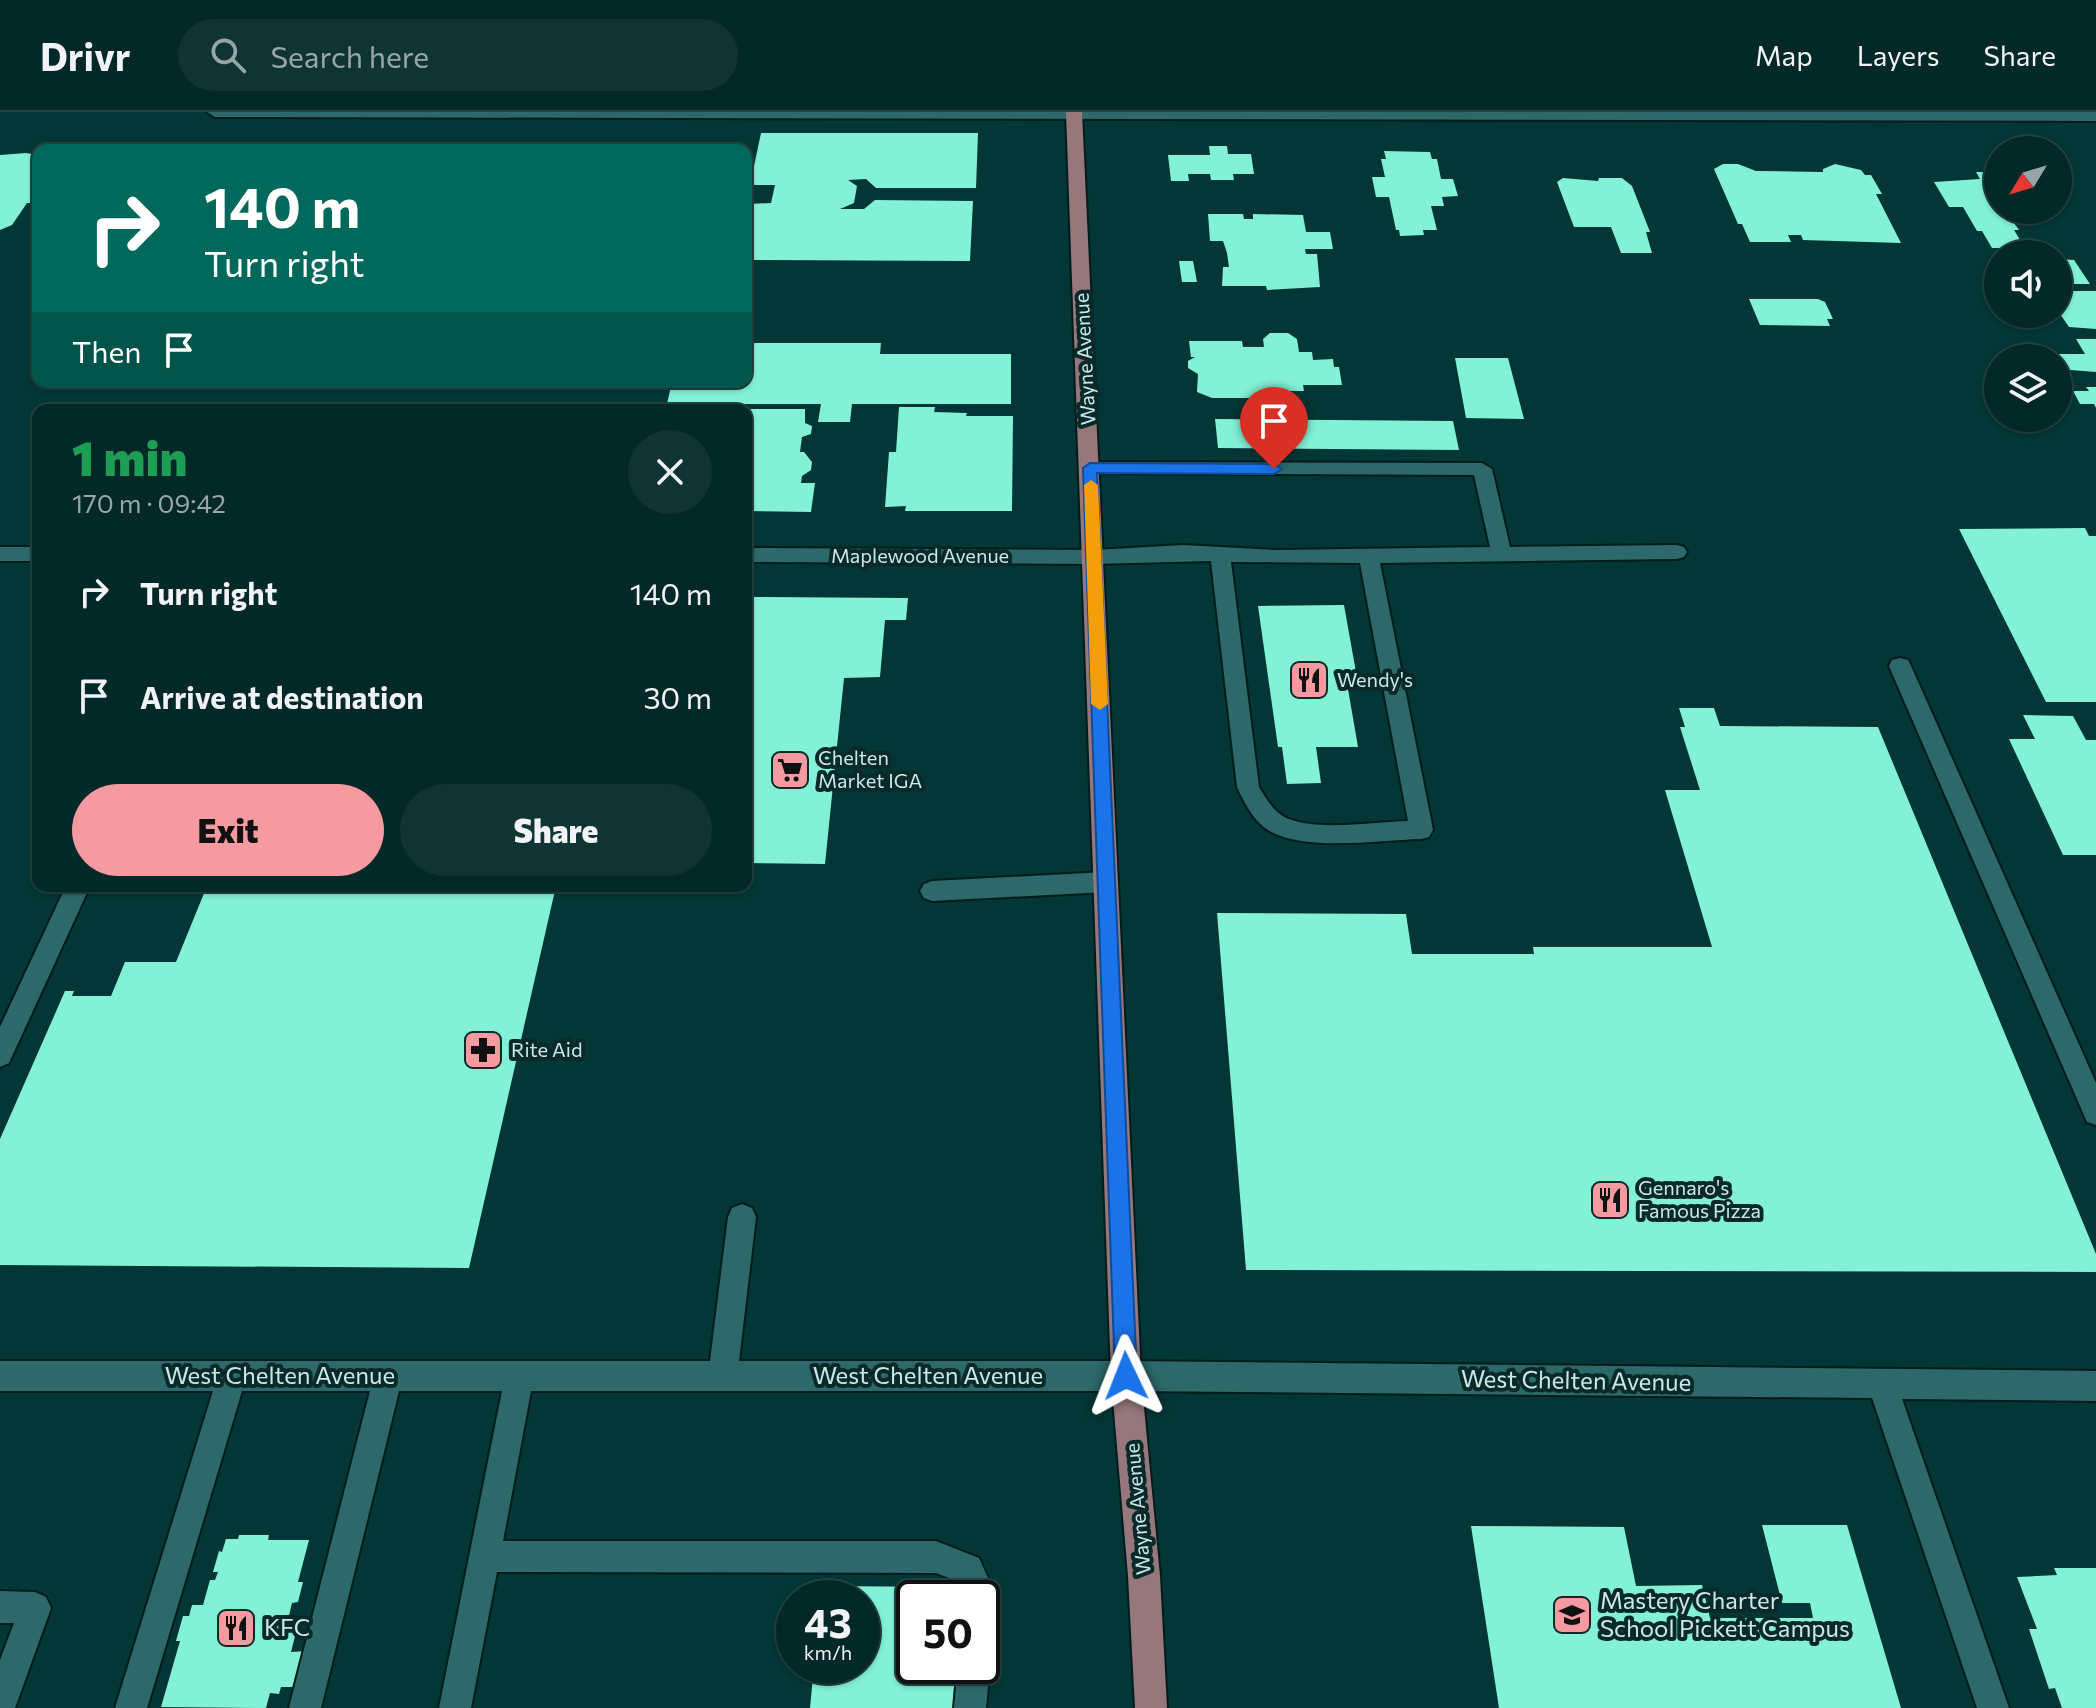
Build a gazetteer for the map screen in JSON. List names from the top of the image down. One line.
{"streets":{"main road":["Wayne Avenue"],"street":["Maplewood Avenue","West Chelten Avenue"]},"crossings":[["Wayne Avenue","Maplewood Avenue"],["Wayne Avenue","West Chelten Avenue"]],"places":{"restaurant":["Wendy's","Gennaro's Famous Pizza","KFC"],"supermarket":["Chelten Market IGA"],"pharmacy":["Rite Aid"],"school or university":["Mastery Charter School Pickett Campus"]},"north":"bottom left","page":{"header":"Drivr","search":"Search here","nav":["Map","Layers","Share"],"turn":["140 m","Turn right"],"then":"Then","heading":["1 min","170 m · 09:42"],"list":[{"name":"Turn right","value":"140 m"},{"name":"Arrive at destination","value":"30 m"}],"buttons":["Exit","Share"],"speed":"43 km/h","limit":"50"}}
